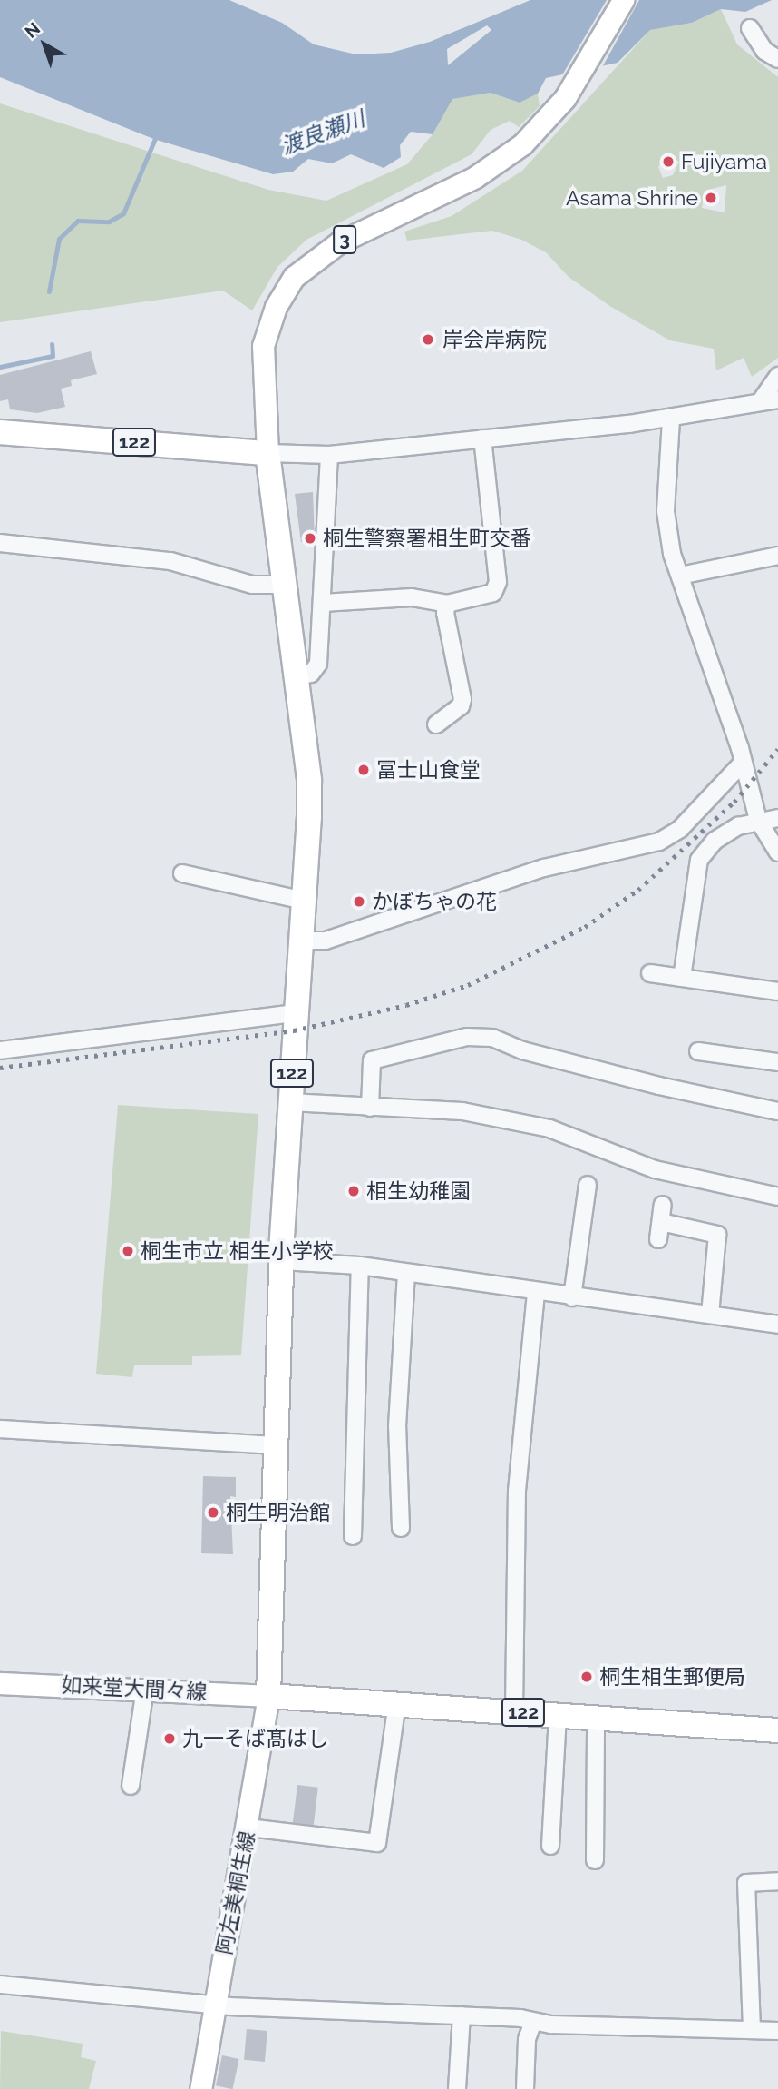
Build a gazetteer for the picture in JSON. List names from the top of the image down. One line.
{"streets":{"highway":["122"],"main road":["3","如来堂大間々線","阿左美桐生線"]},"crossings":[["3","122"],["122","如来堂大間々線"],["122","阿左美桐生線"],["如来堂大間々線","阿左美桐生線"]],"water":["渡良瀬川"],"places":["Fujiyama","Asama Shrine","岸会岸病院","桐生警察署相生町交番","冨士山食堂","かぼちゃの花","相生幼稚園","桐生市立 相生小学校","桐生明治館","桐生相生郵便局","九一そば髙はし"],"north":"top left"}
